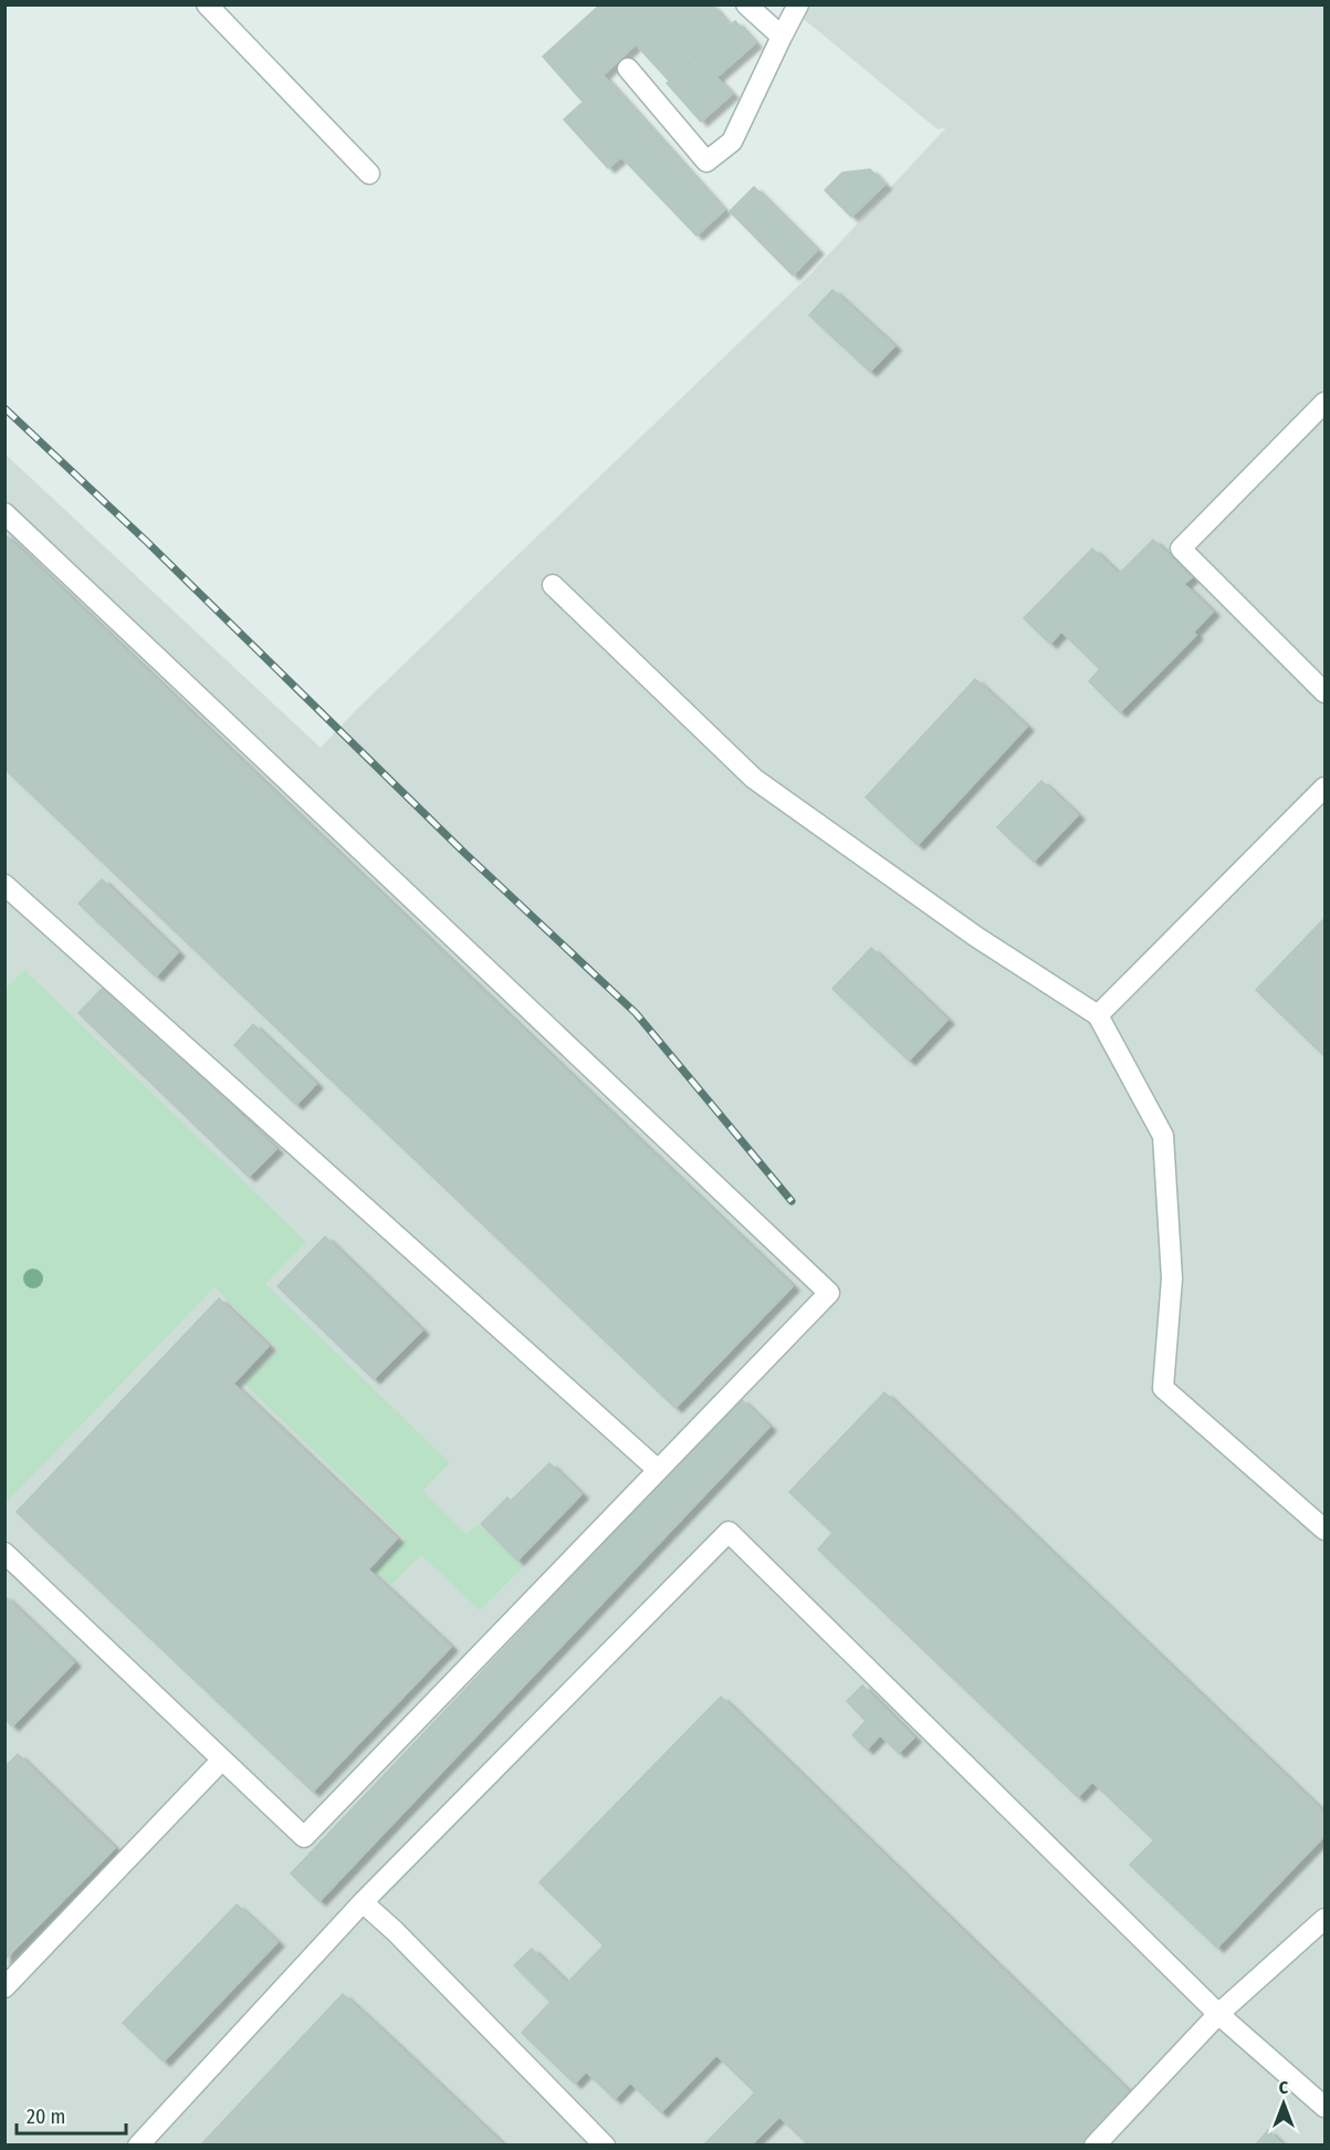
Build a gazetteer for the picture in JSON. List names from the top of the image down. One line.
{"scale_bar":"20 m","north":"top"}
